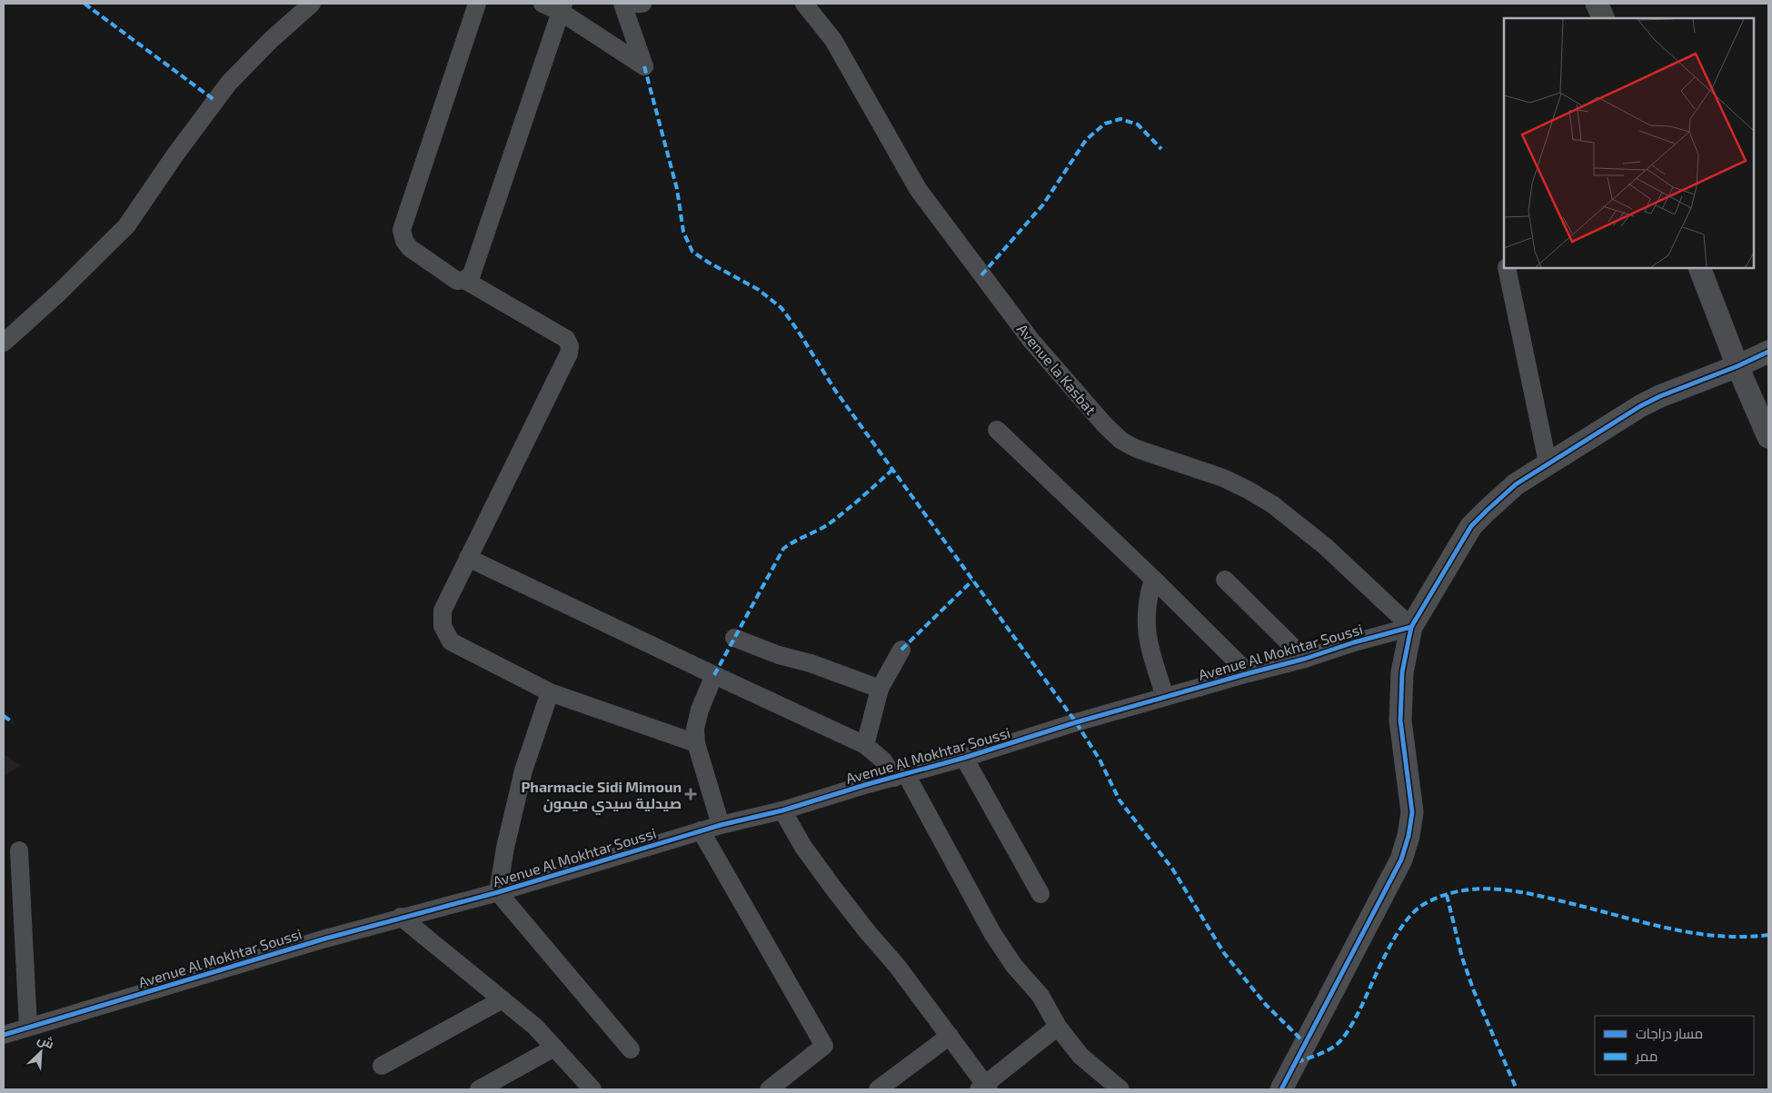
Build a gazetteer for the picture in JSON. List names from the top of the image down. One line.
{"streets":{"street":["Avenue la Kasbat","Avenue Al Mokhtar Soussi"]},"crossings":[["Avenue la Kasbat","Avenue Al Mokhtar Soussi"]],"places":{"health":["Pharmacie Sidi Mimoun صيدلية سيدي ميمون"]},"legend":["مسار دراجات","ممر"],"north":"top right"}
